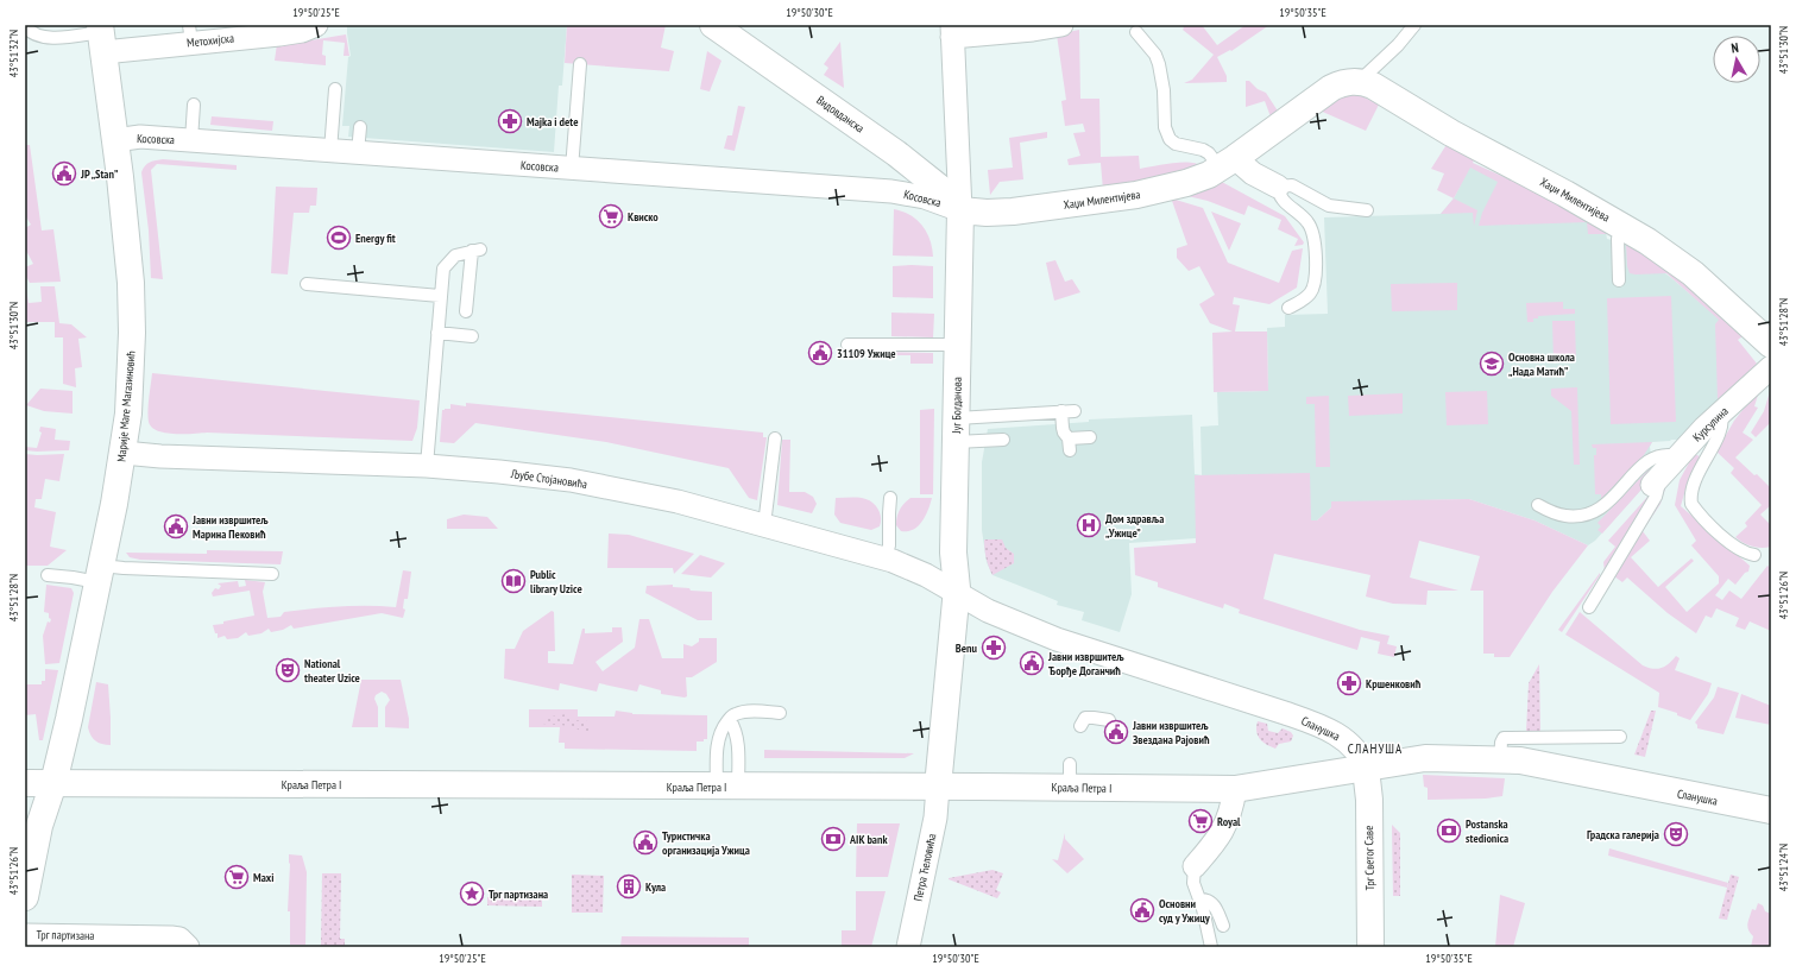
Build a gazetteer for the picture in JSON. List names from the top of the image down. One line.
{"streets":{"street":["Метохијска","Видовданска","Косовска","Хаџи Милентијева","Југ Богданова","Марије Маге Магазиновић","Курсулина","Љубе Стојановића","Сланушка","Краља Петра I","Трг Светог Саве","Петра Ћеловића","Трг партизана"]},"crossings":[["Метохијска","Марије Маге Магазиновић"],["Видовданска","Косовска"],["Видовданска","Хаџи Милентијева"],["Видовданска","Југ Богданова"],["Косовска","Хаџи Милентијева"],["Косовска","Југ Богданова"],["Косовска","Марије Маге Магазиновић"],["Хаџи Милентијева","Југ Богданова"],["Југ Богданова","Љубе Стојановића"],["Југ Богданова","Сланушка"],["Југ Богданова","Краља Петра I"],["Југ Богданова","Петра Ћеловића"],["Марије Маге Магазиновић","Љубе Стојановића"],["Марије Маге Магазиновић","Краља Петра I"],["Љубе Стојановића","Сланушка"],["Сланушка","Краља Петра I"],["Сланушка","Трг Светог Саве"],["Краља Петра I","Трг Светог Саве"],["Краља Петра I","Петра Ћеловића"]],"districts":["СЛАНУША"],"places":{"pharmacy":["Majka i dete","Benu","Кршенковић"],"public building":["JP „Stan”","31109 Ужице","Јавни извршитељ Марина Пековић","Јавни извршитељ Ђорђе Доганчић","Јавни извршитељ Звездана Рајовић","Туристичка организација Ужица","Основни суд у Ужицу"],"supermarket":["Квиско","Royal","Maxi"],"sports":["Energy fit"],"school or university":["Основна школа „Нада Матић”"],"hospital":["Дом здравља „Ужице”"],"library":["Public library Uzice"],"theatre":["National theater Uzice","Градска галерија"],"bank":["Postanska stedionica","AIK bank"],"building":["Кула"],"place":["Трг партизана"]},"north":"top","coordinates":["19°50'25\"E","19°50'30\"E","19°50'35\"E","43°51'30\"N","43°51'32\"N","43°51'28\"N","43°51'26\"N","43°51'24\"N"]}
